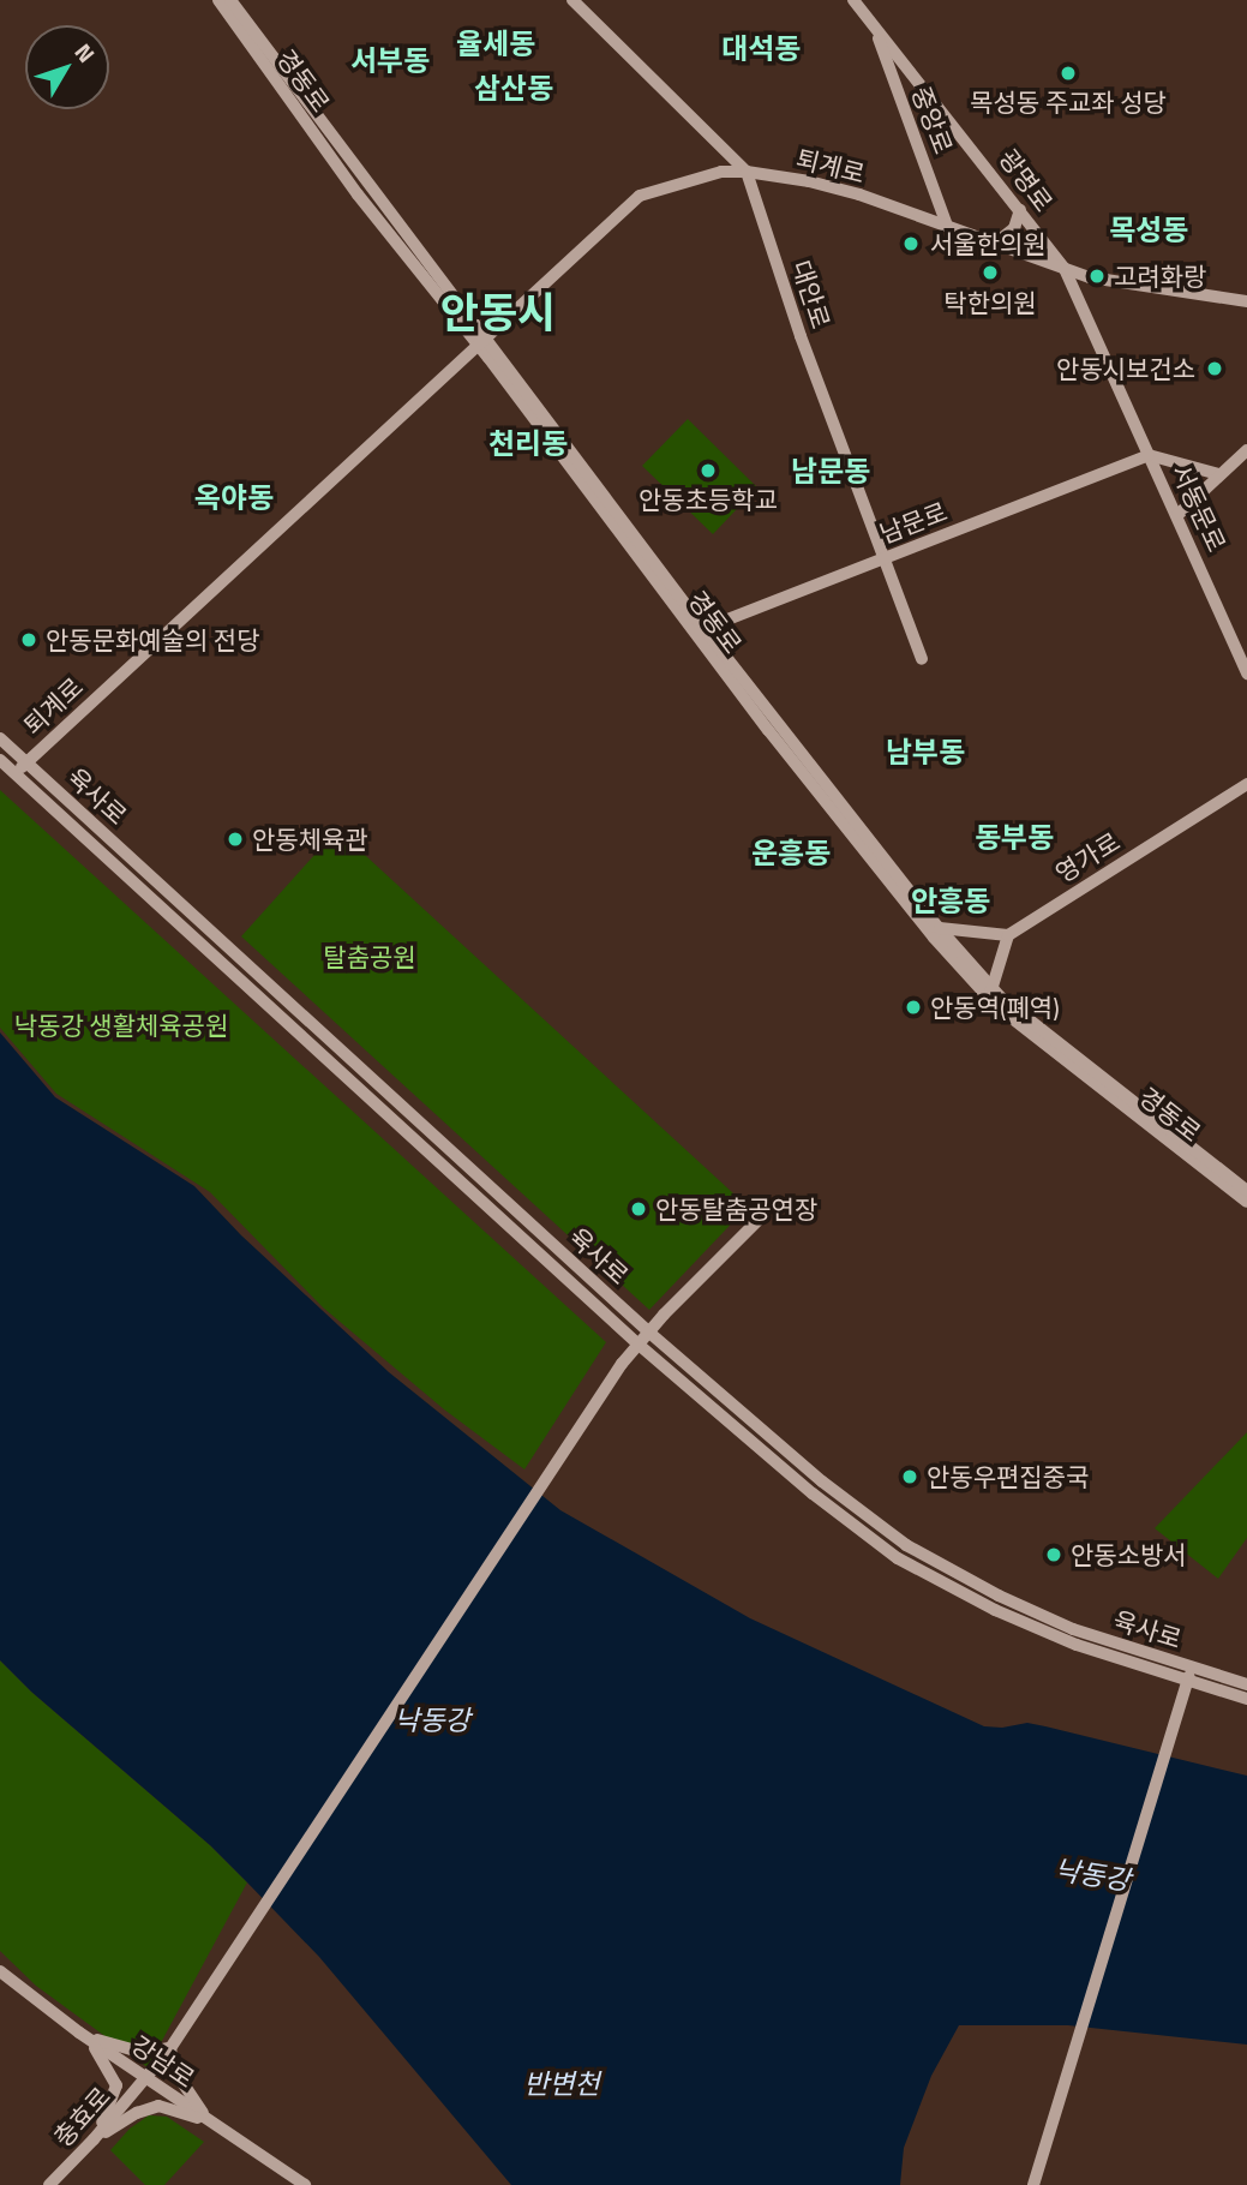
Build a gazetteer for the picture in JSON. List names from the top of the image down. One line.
{"streets":{"street":["경동로","중앙로","퇴계로","광명로","대안로","서동문로","남문로","육사로","영가로","강남로","충효로"]},"crossings":[["경동로","퇴계로"],["경동로","남문로"],["중앙로","퇴계로"],["중앙로","광명로"],["퇴계로","광명로"],["퇴계로","대안로"],["퇴계로","육사로"],["광명로","서동문로"],["광명로","남문로"],["대안로","남문로"],["서동문로","남문로"],["육사로","충효로"],["강남로","충효로"]],"districts":["율세동","대석동","서부동","삼산동","목성동","안동시","천리동","남문동","옥야동","남부동","동부동","운흥동","안흥동"],"water":["낙동강","반변천"],"parks":["탈춤공원","낙동강 생활체육공원"],"places":["목성동 주교좌 성당","서울한의원","탁한의원","고려화랑","안동시보건소","안동초등학교","안동문화예술의 전당","안동체육관","안동역(폐역)","안동탈춤공연장","안동우편집중국","안동소방서"],"north":"top right"}
